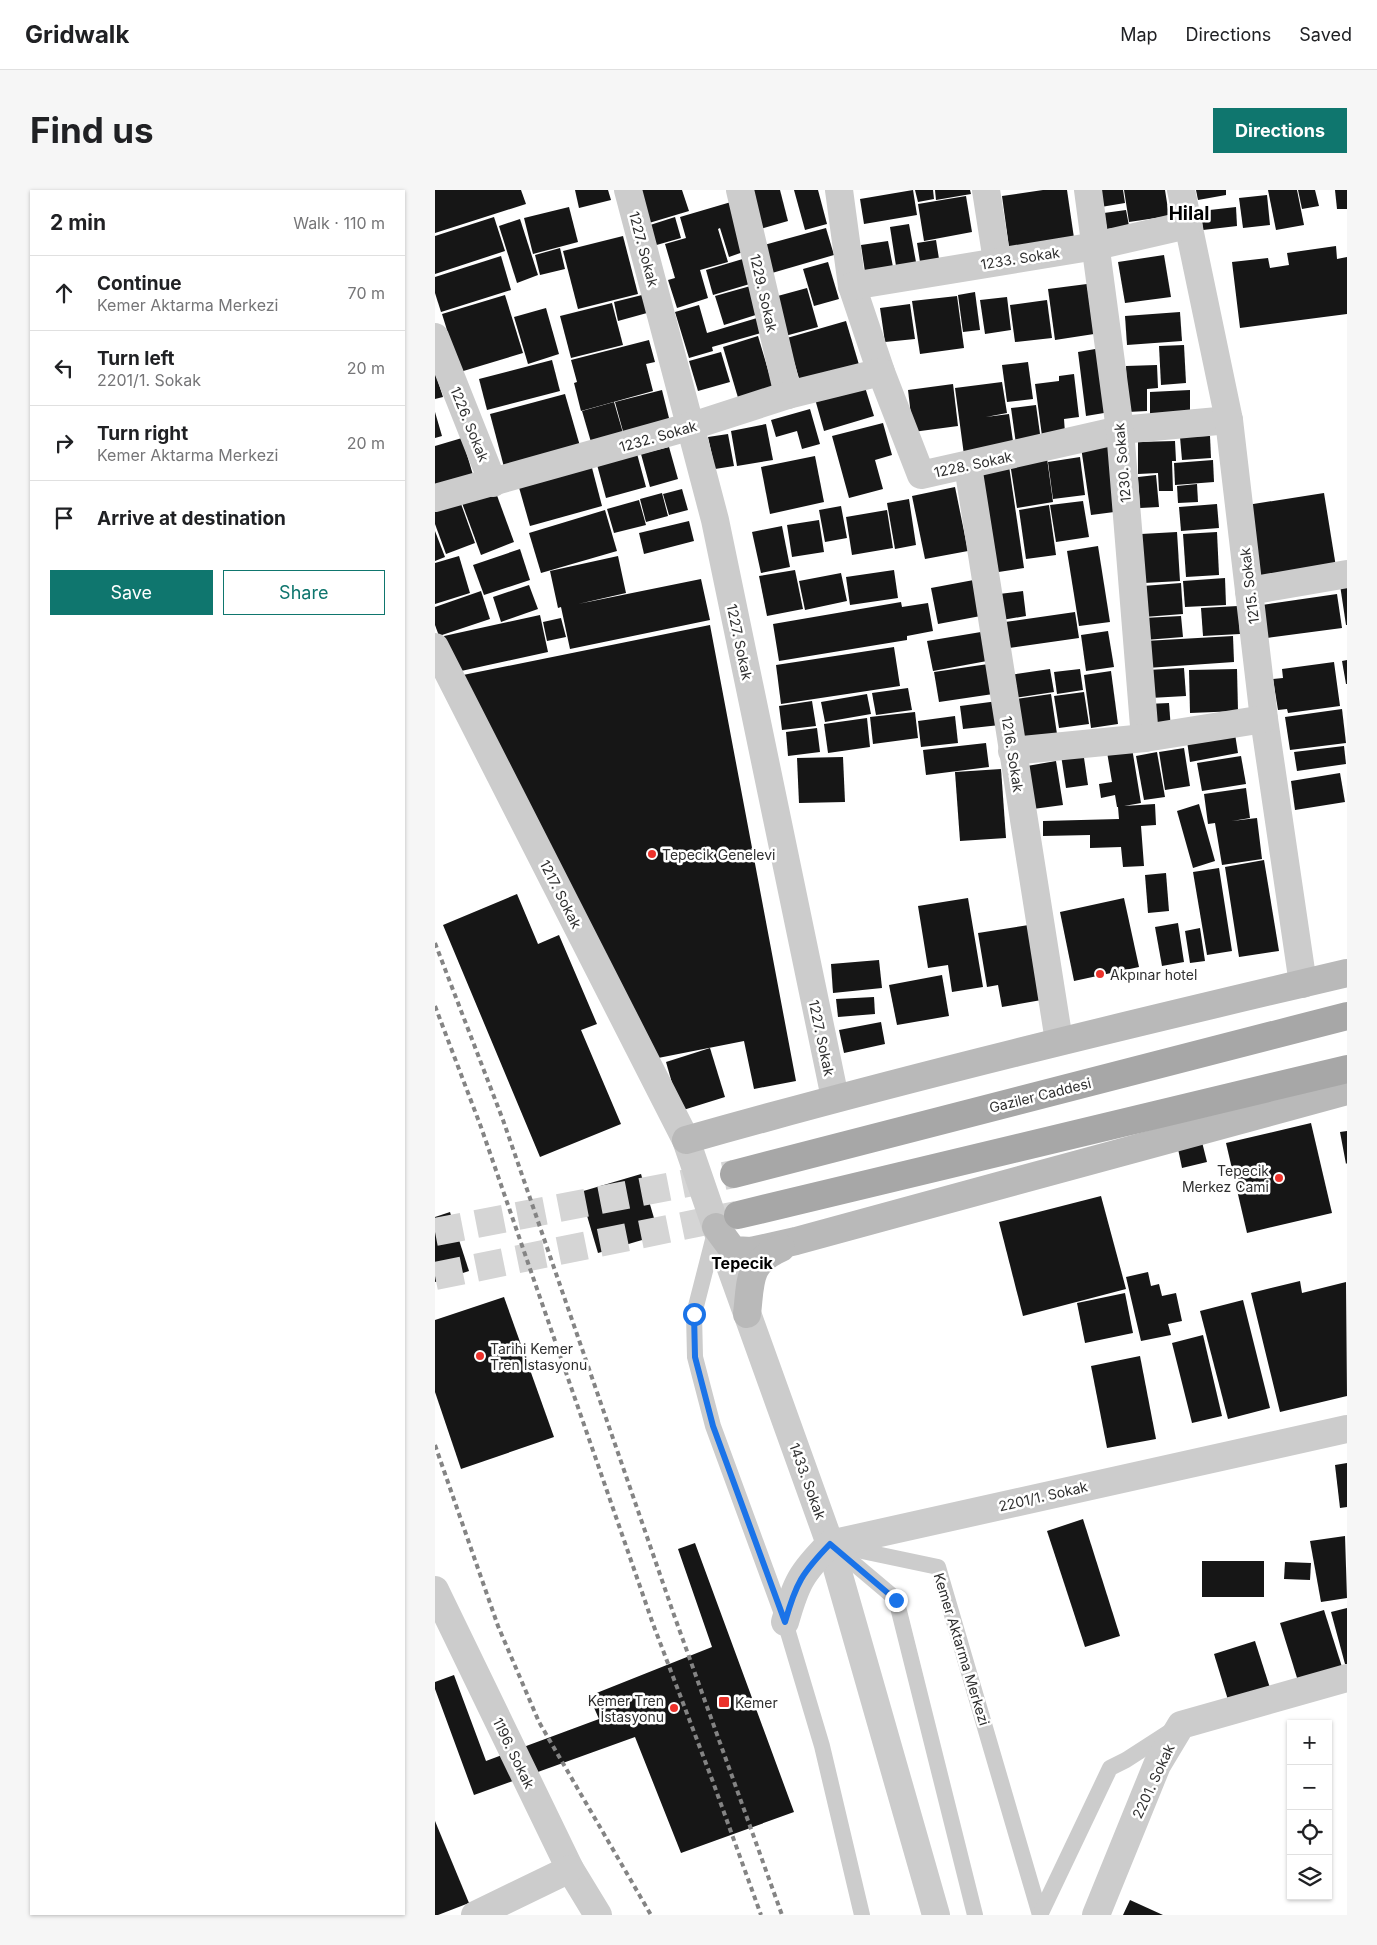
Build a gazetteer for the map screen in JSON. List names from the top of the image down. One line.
{"streets":{"main road":["Gaziler Caddesi"],"street":["1227. Sokak","1233. Sokak","1229. Sokak","1226. Sokak","1232. Sokak","1230. Sokak","1228. Sokak","1215. Sokak","1216. Sokak","1217. Sokak","1433. Sokak","2201/1. Sokak","1196. Sokak","2201. Sokak"],"lane":["Kemer Aktarma Merkezi"]},"crossings":[["1227. Sokak","1232. Sokak"],["1233. Sokak","1230. Sokak"],["1233. Sokak","1228. Sokak"],["1233. Sokak","1215. Sokak"],["1229. Sokak","1232. Sokak"],["1226. Sokak","1232. Sokak"],["1232. Sokak","1228. Sokak"],["1230. Sokak","1228. Sokak"],["1228. Sokak","1215. Sokak"],["1228. Sokak","1216. Sokak"],["1217. Sokak","1433. Sokak"],["1433. Sokak","2201/1. Sokak"],["1433. Sokak","Kemer Aktarma Merkezi"],["2201/1. Sokak","Kemer Aktarma Merkezi"]],"districts":["Hilal","Tepecik"],"places":{"other":["Tepecik Genelevi","Akpınar hotel","Tepecik Merkez Cami","Tarihi Kemer Tren İstasyonu","Kemer Tren İstasyonu"],"transit":["Kemer"]},"page":{"header":"Gridwalk","nav":["Map","Directions","Saved"],"buttons":["Directions",["Save","Share"]],"title":"Find us","heading":["2 min","Walk · 110 m"],"list":[["Continue","Kemer Aktarma Merkezi","70 m"],["Turn left","2201/1. Sokak","20 m"],["Turn right","Kemer Aktarma Merkezi","20 m"],"Arrive at destination"],"map_buttons":["+","−"]}}
